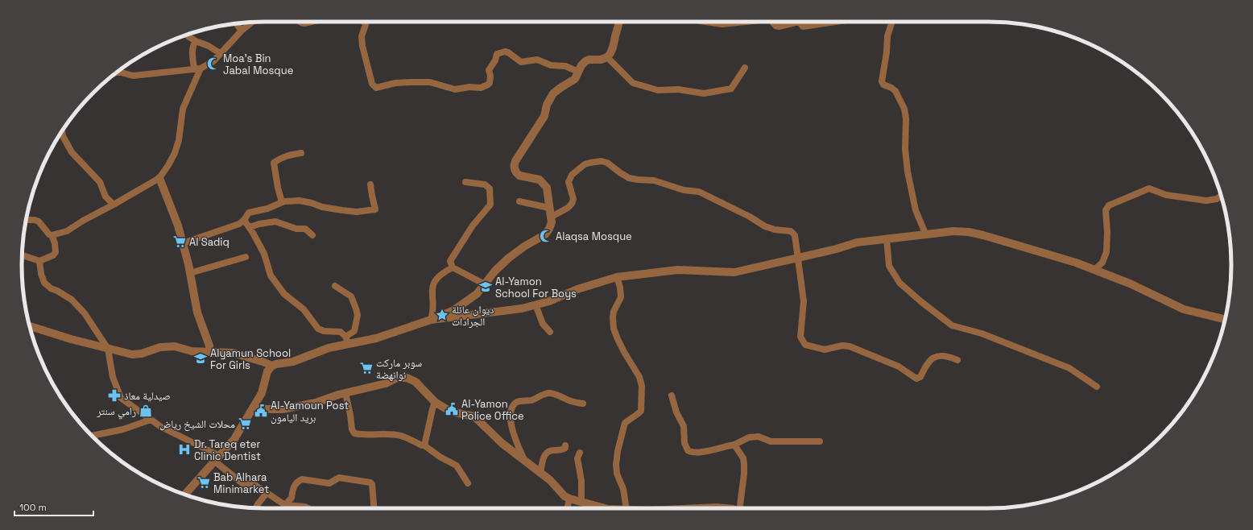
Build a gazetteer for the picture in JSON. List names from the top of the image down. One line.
{"places":{"mosque":["Moa's Bin Jabal Mosque","Alaqsa Mosque"],"supermarket":["Al Sadiq","سوبر ماركت نوانهضة","محلات الشيخ رياض","Bab Alhara Minimarket"],"school or university":["Al-Yamon School For Boys","Alyamun School For Girls"],"place":["ديوان عائلة الجرادات"],"pharmacy":["صيدلية معاذ"],"public building":["Al-Yamon Police Office","Al-Yamoun Post بريد اليامون"],"shop":["رامي سنتر"],"hospital":["Dr. Tareq eter Clinic Dentist"]},"scale_bar":"100 m"}
